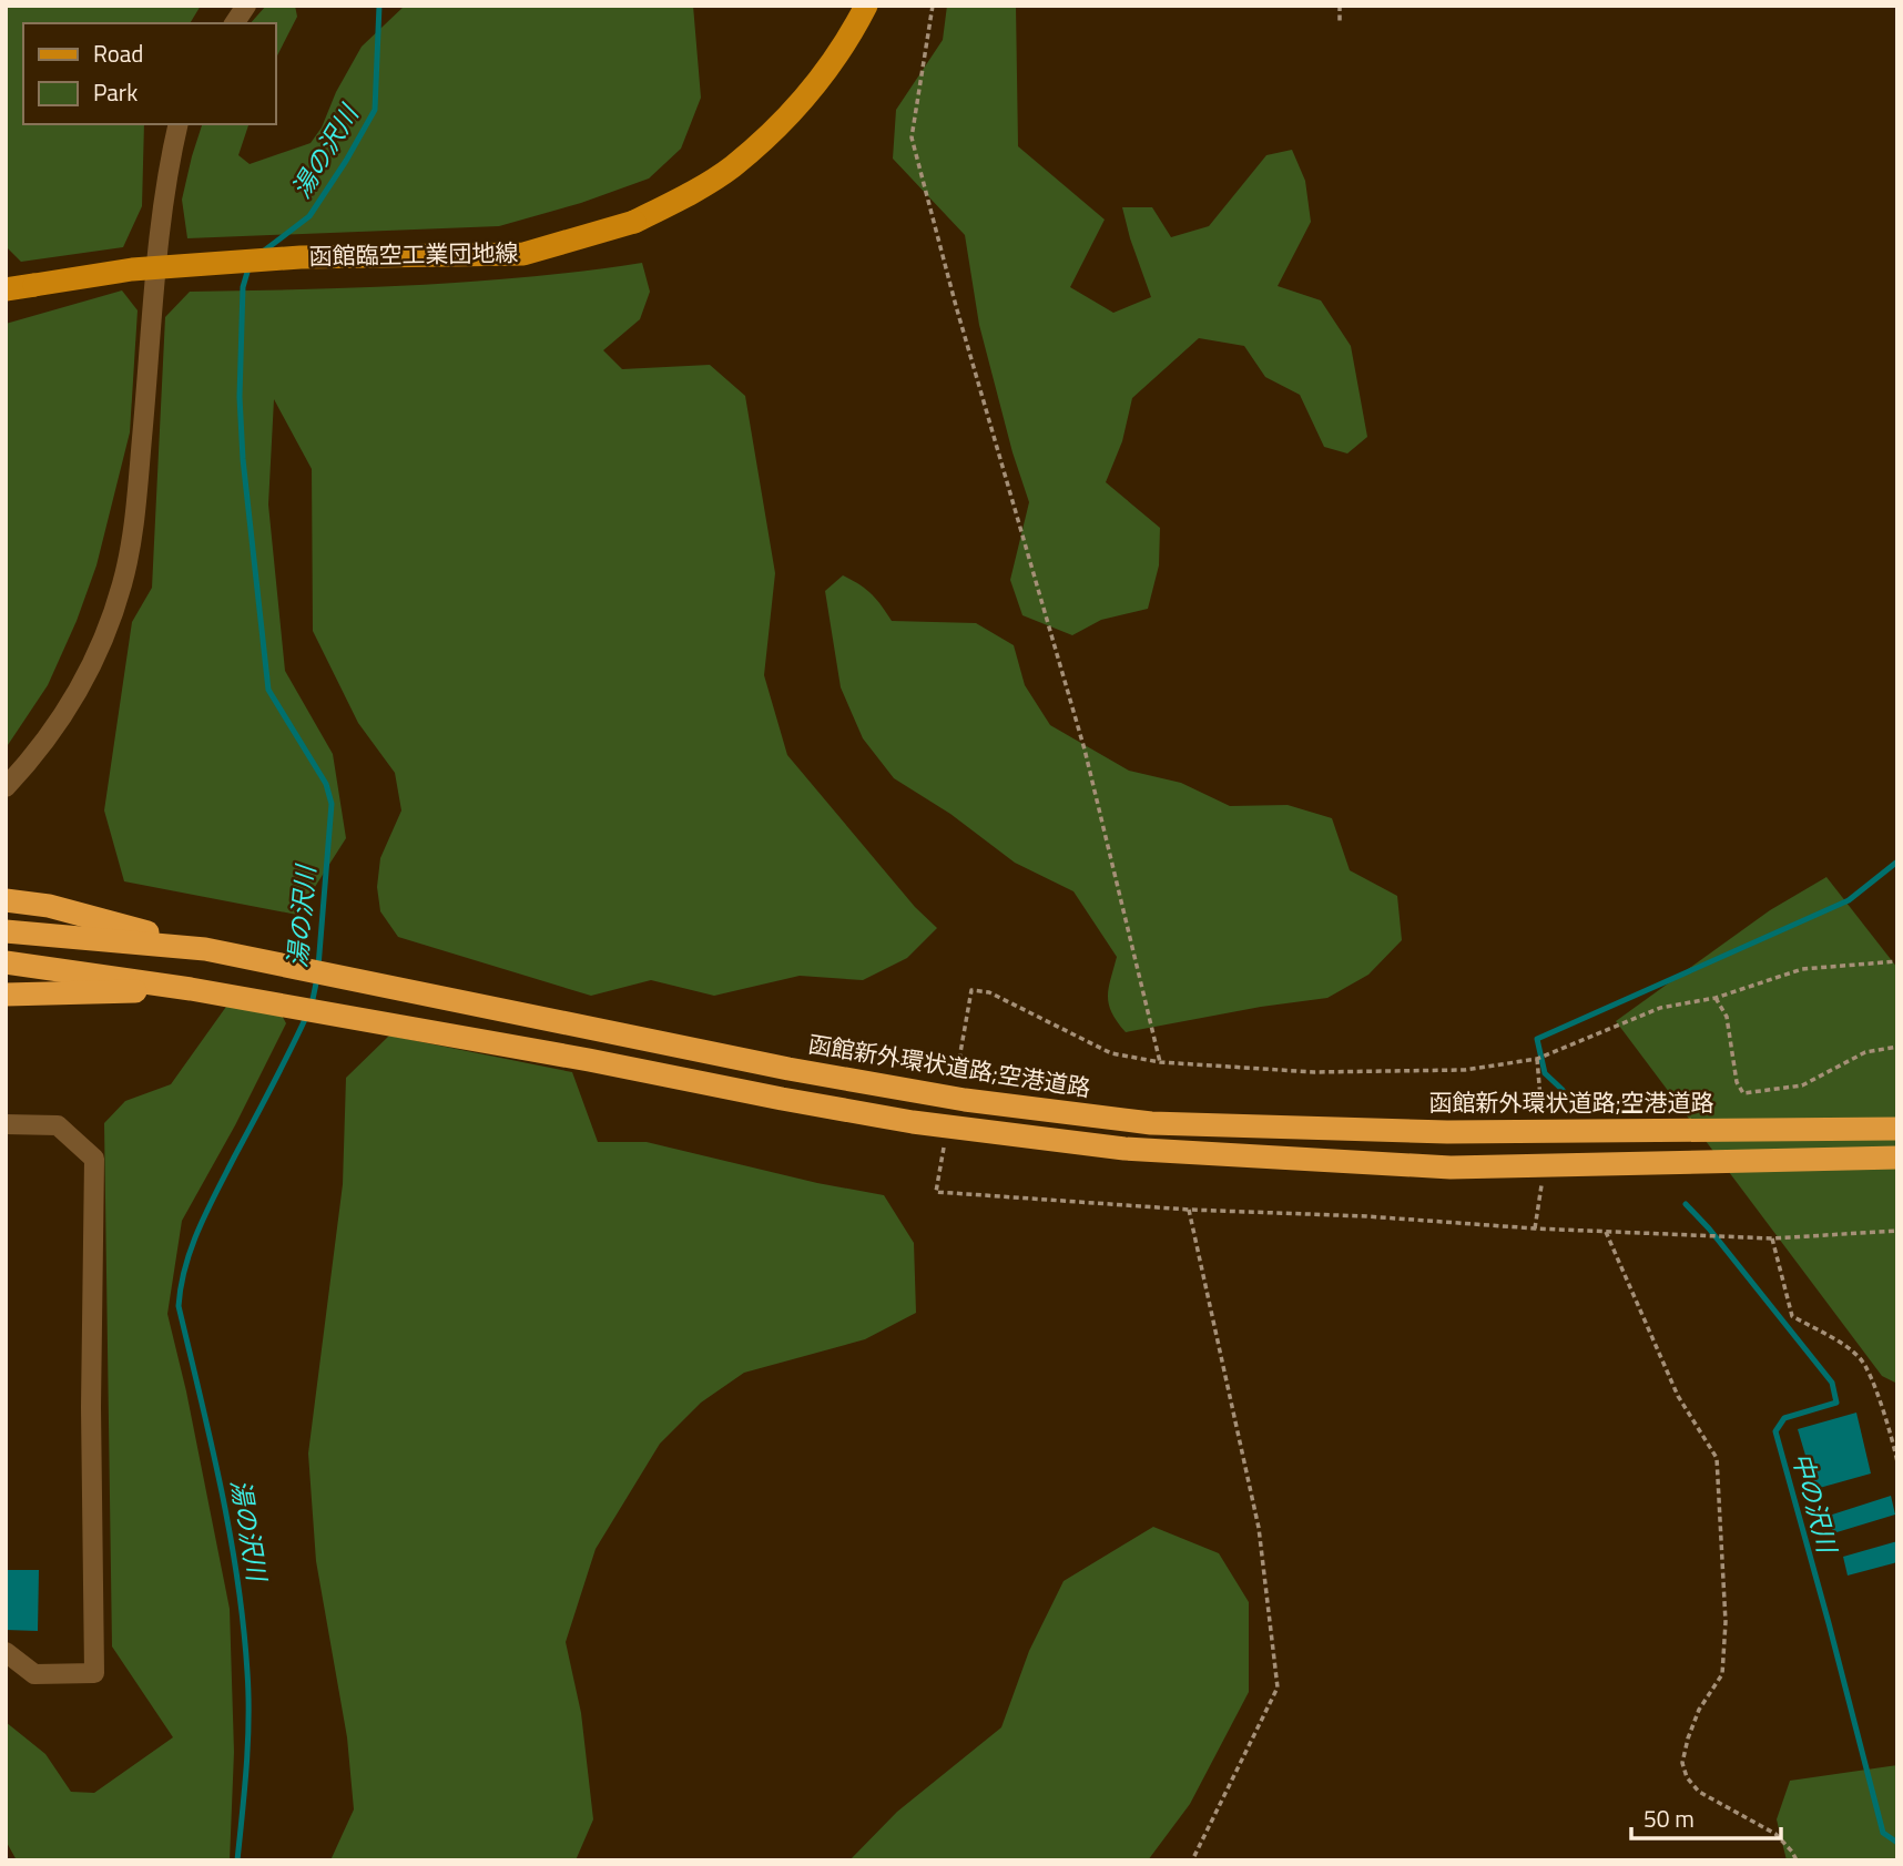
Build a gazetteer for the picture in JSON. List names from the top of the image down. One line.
{"streets":{"highway":["函館新外環状道路;空港道路"],"main road":["函館臨空工業団地線"]},"water":["湯の沢川","中の沢川"],"legend":["Road","Park"],"scale_bar":"50 m"}
